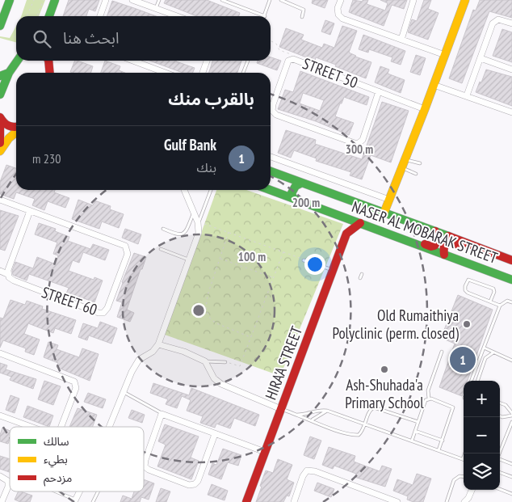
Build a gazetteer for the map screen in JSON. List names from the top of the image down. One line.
{"streets":{"street":["STREET 50","NASER AL MOBARAK STREET","STREET 60","HIRA'A STREET"]},"places":["Old Rumaithiya Polyclinic (perm. closed)","Ash-Shuhada'a Primary School"],"legend":["سالك","بطيء","مزدحم"],"page":{"search":"ابحث هنا","heading":"بالقرب منك","list":[{"mark":"1","name":"Gulf Bank","note":"بنك","value":"230 m"}],"pins":"1","map_buttons":["+","−"]},"rings":["300 m","200 m","100 m"]}
